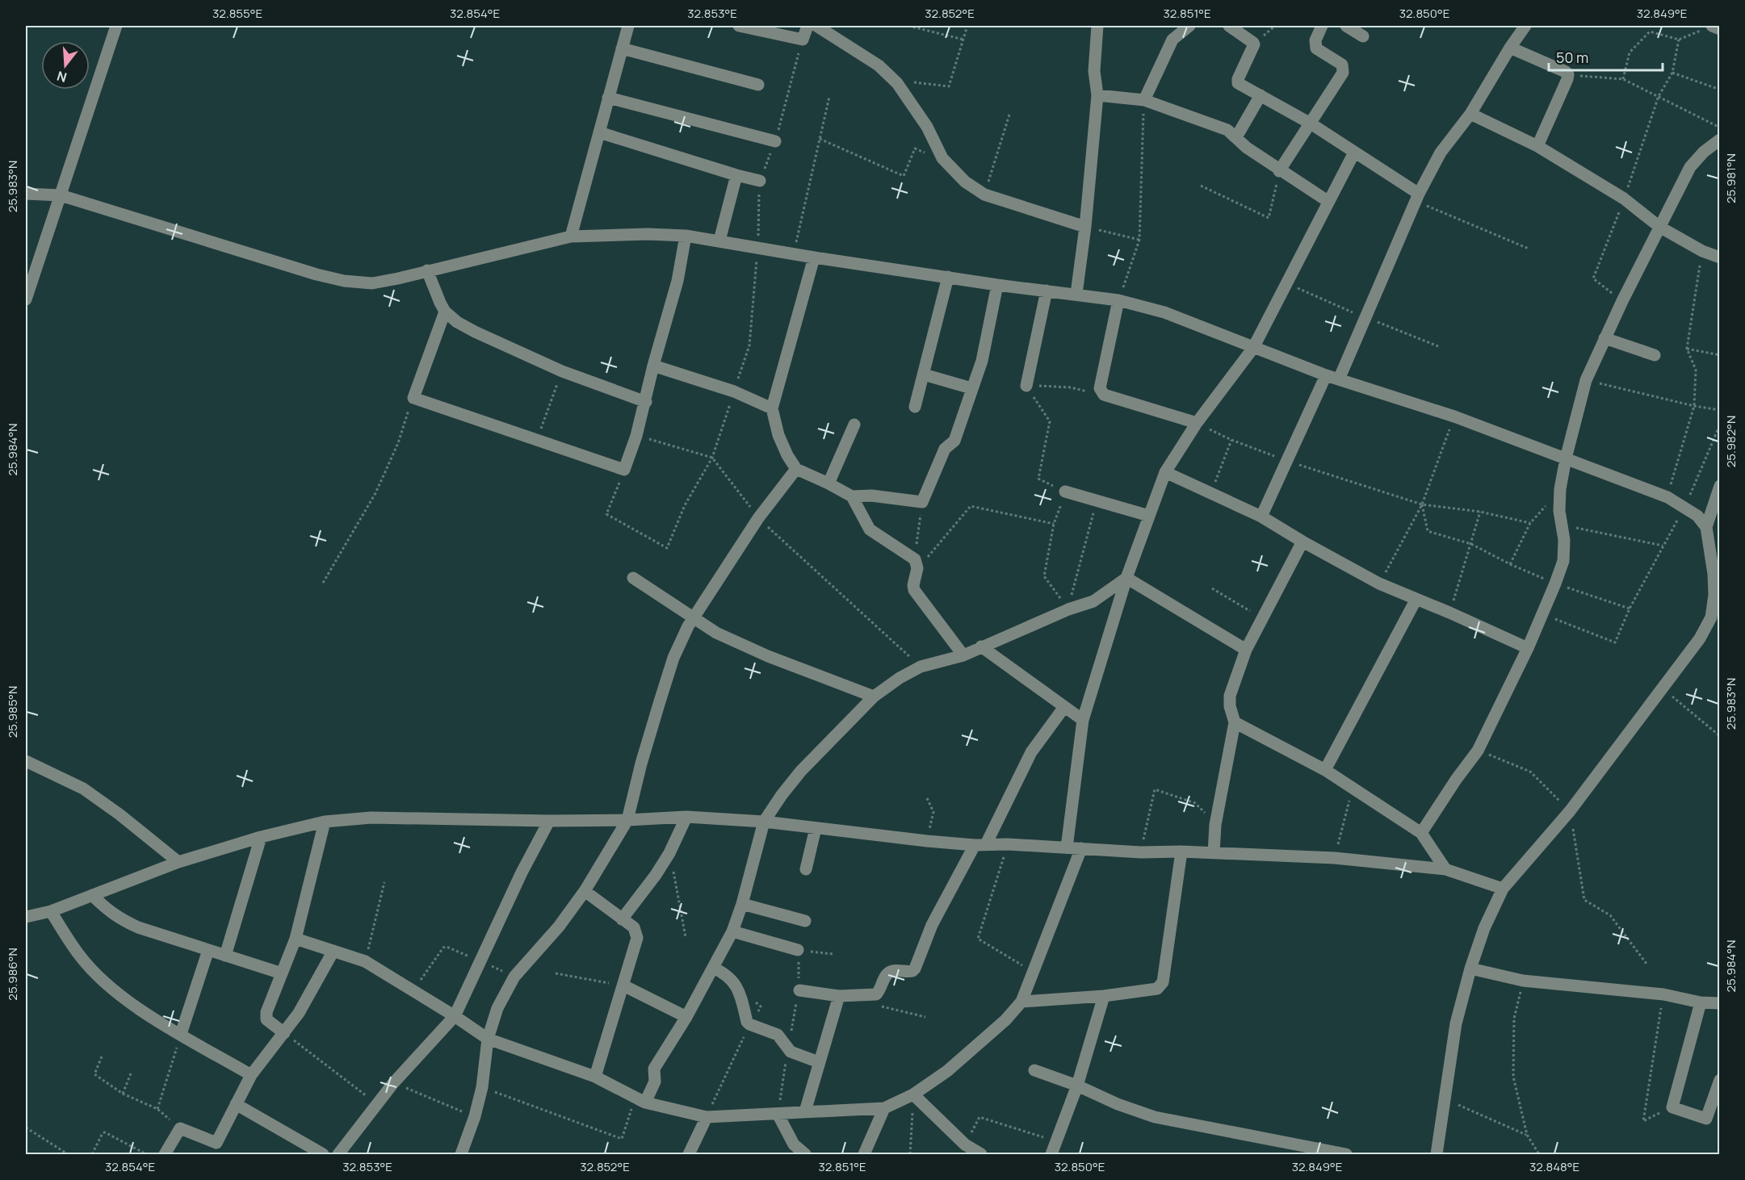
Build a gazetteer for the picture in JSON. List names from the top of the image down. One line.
{"scale_bar":"50 m","north":"bottom","coordinates":["32.855°E","32.854°E","32.853°E","32.852°E","32.851°E","32.850°E","32.849°E","25.981°N","25.983°N","25.982°N","25.984°N","25.985°N","25.986°N","32.848°E"]}
